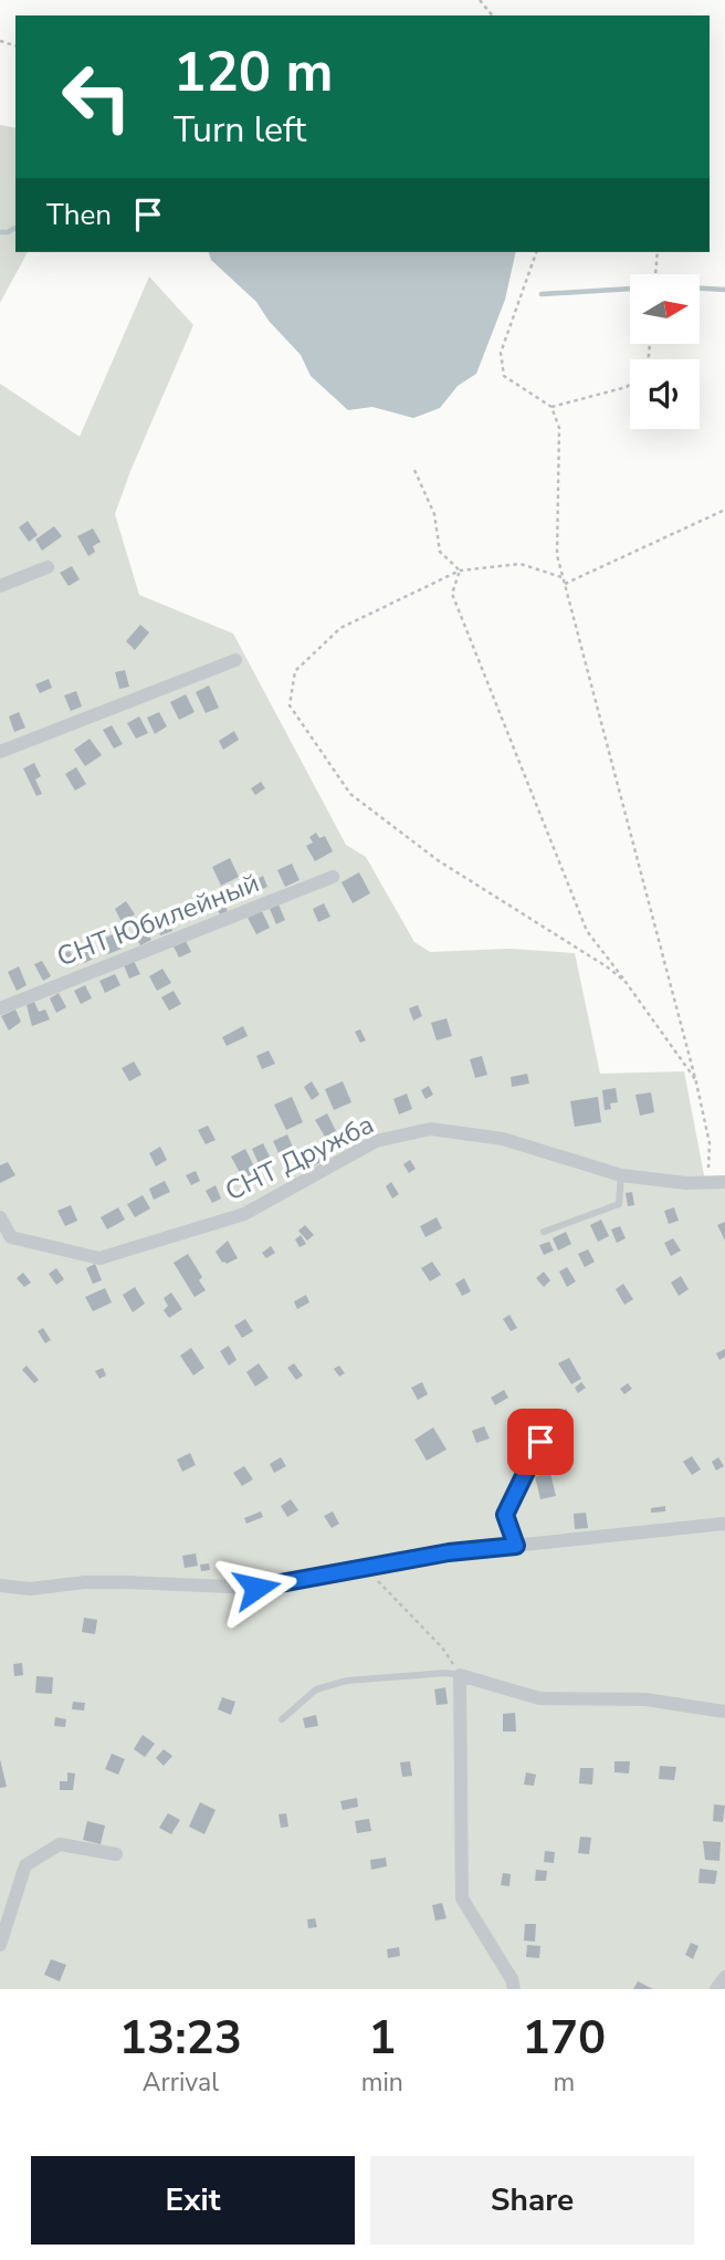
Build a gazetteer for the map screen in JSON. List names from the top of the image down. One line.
{"streets":{"street":["СНТ Юбилейный","СНТ Дружба"]},"north":"right","page":{"turn":["120 m","Turn left"],"then":"Then","eta":["13:23","Arrival","1","min","170","m"],"buttons":["Exit","Share"]}}
